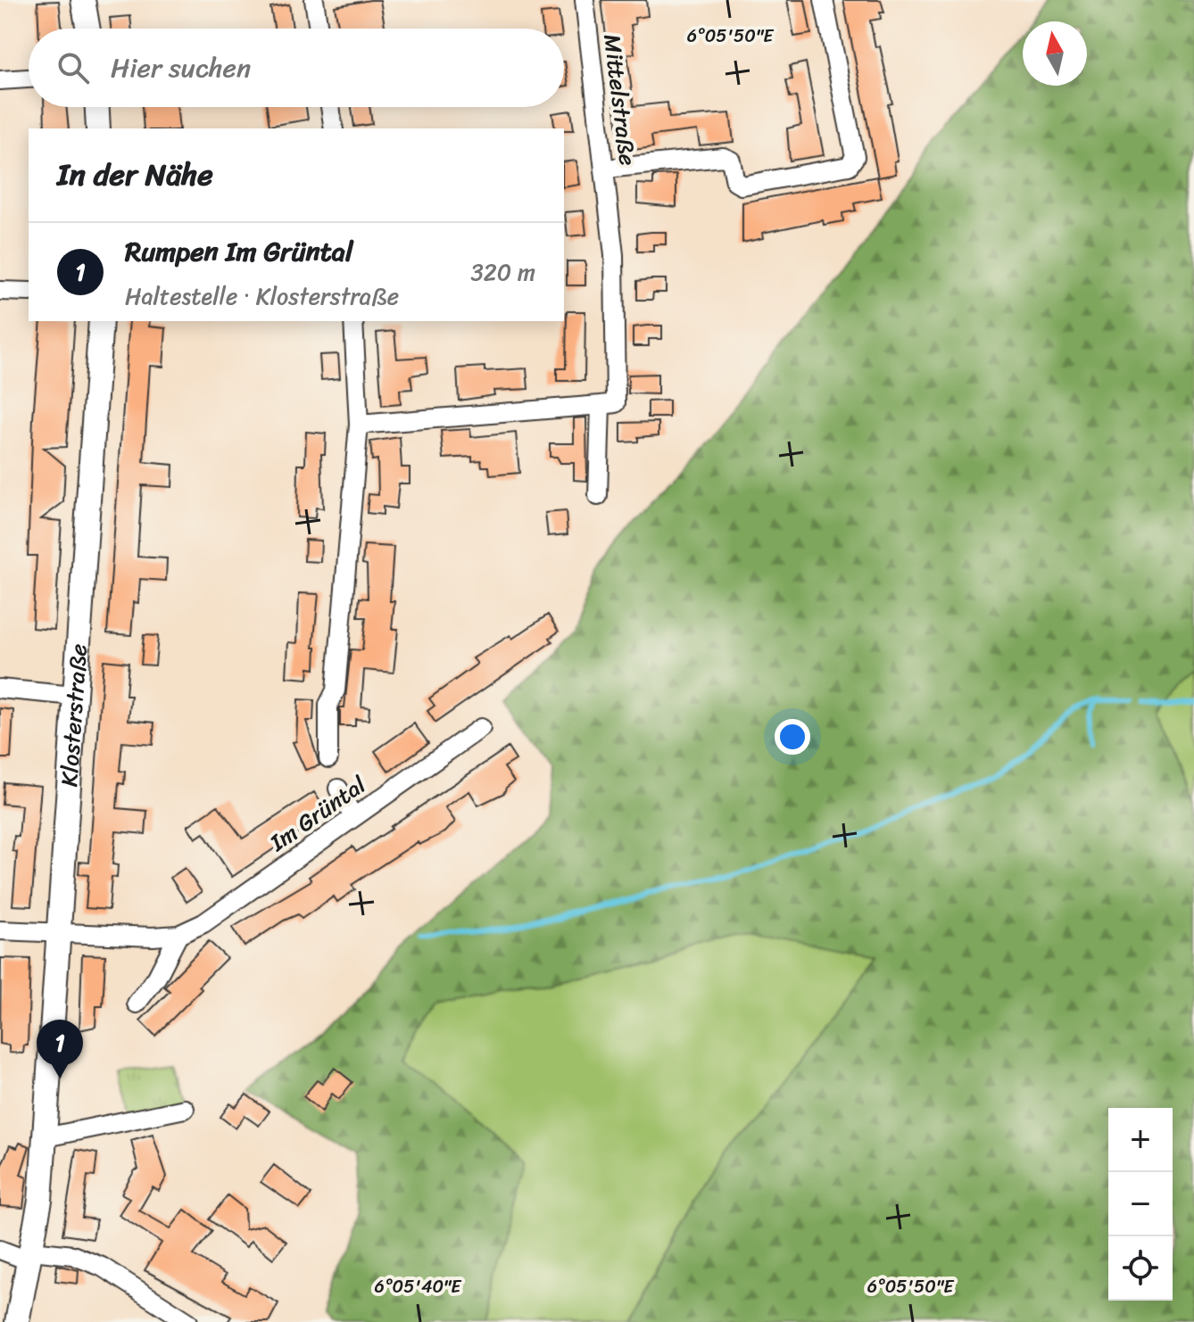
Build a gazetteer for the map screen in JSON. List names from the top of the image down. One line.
{"streets":{"main road":["Klosterstraße"],"street":["Mittelstraße","Im Grüntal"]},"crossings":[["Klosterstraße","Im Grüntal"]],"north":"top","page":{"search":"Hier suchen","heading":"In der Nähe","list":[{"mark":"1","name":"Rumpen Im Grüntal","note":"Haltestelle · Klosterstraße","value":"320 m"}],"pins":"1","map_buttons":["+","−"]},"coordinates":["6°05'50\"E","6°05'40\"E"]}
